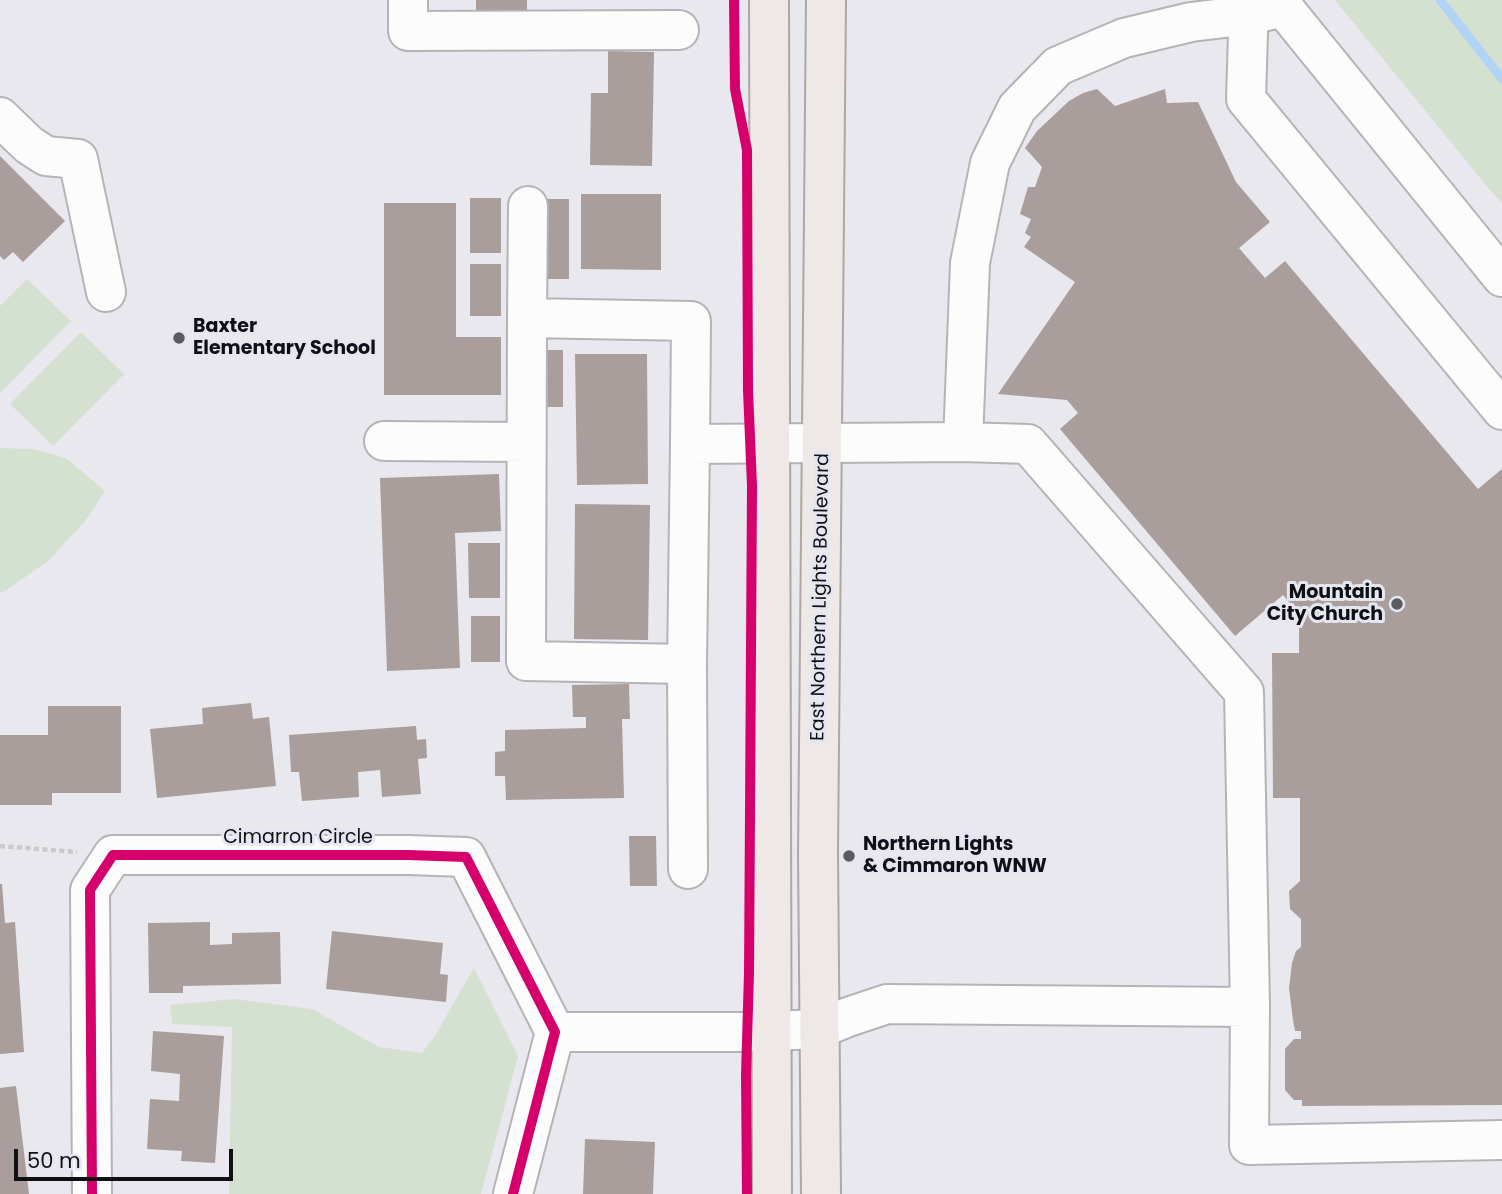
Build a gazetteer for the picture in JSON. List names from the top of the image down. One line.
{"streets":{"main road":["East Northern Lights Boulevard"],"street":["Cimarron Circle"]},"places":["Baxter Elementary School","Mountain City Church","Northern Lights & Cimmaron WNW"],"scale_bar":"50 m"}
